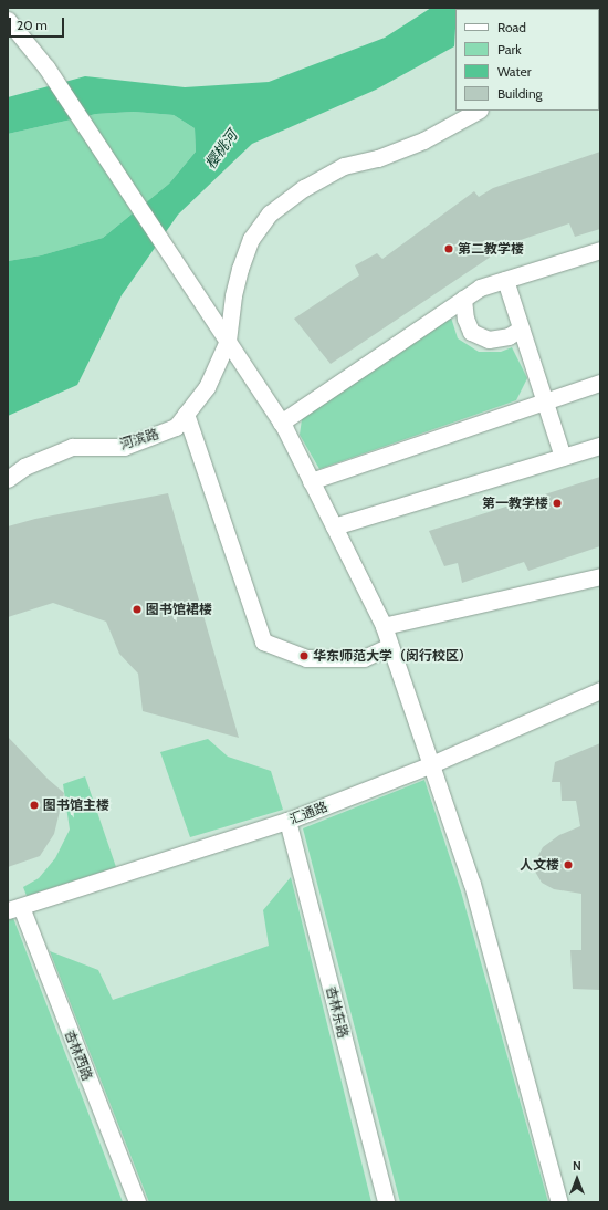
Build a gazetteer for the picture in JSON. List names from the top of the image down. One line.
{"streets":{"street":["河滨路","汇通路","杏林东路","杏林西路"]},"crossings":[["汇通路","杏林东路"],["汇通路","杏林西路"]],"water":["樱桃河"],"places":["第二教学楼","第一教学楼","图书馆裙楼","华东师范大学（闵行校区）","图书馆主楼","人文楼"],"legend":["Road","Park","Water","Building"],"scale_bar":"20 m","north":"top"}
